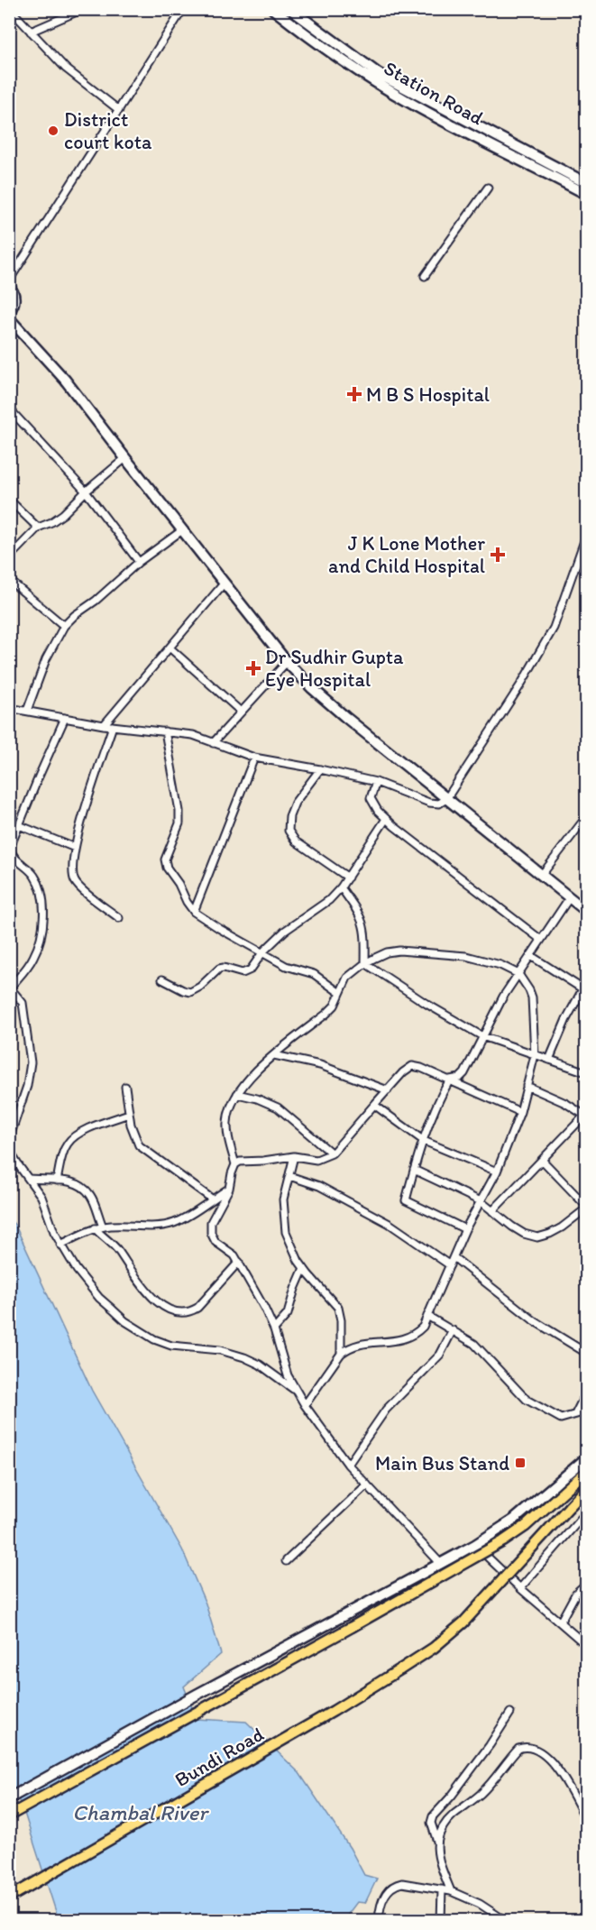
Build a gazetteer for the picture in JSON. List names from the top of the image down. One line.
{"streets":{"main road":["Bundi Road"],"street":["Station Road"]},"water":["Chambal River"],"places":{"other":["District court kota"],"health":["M B S Hospital","J K Lone Mother and Child Hospital","Dr Sudhir Gupta Eye Hospital"],"transit":["Main Bus Stand"]}}
